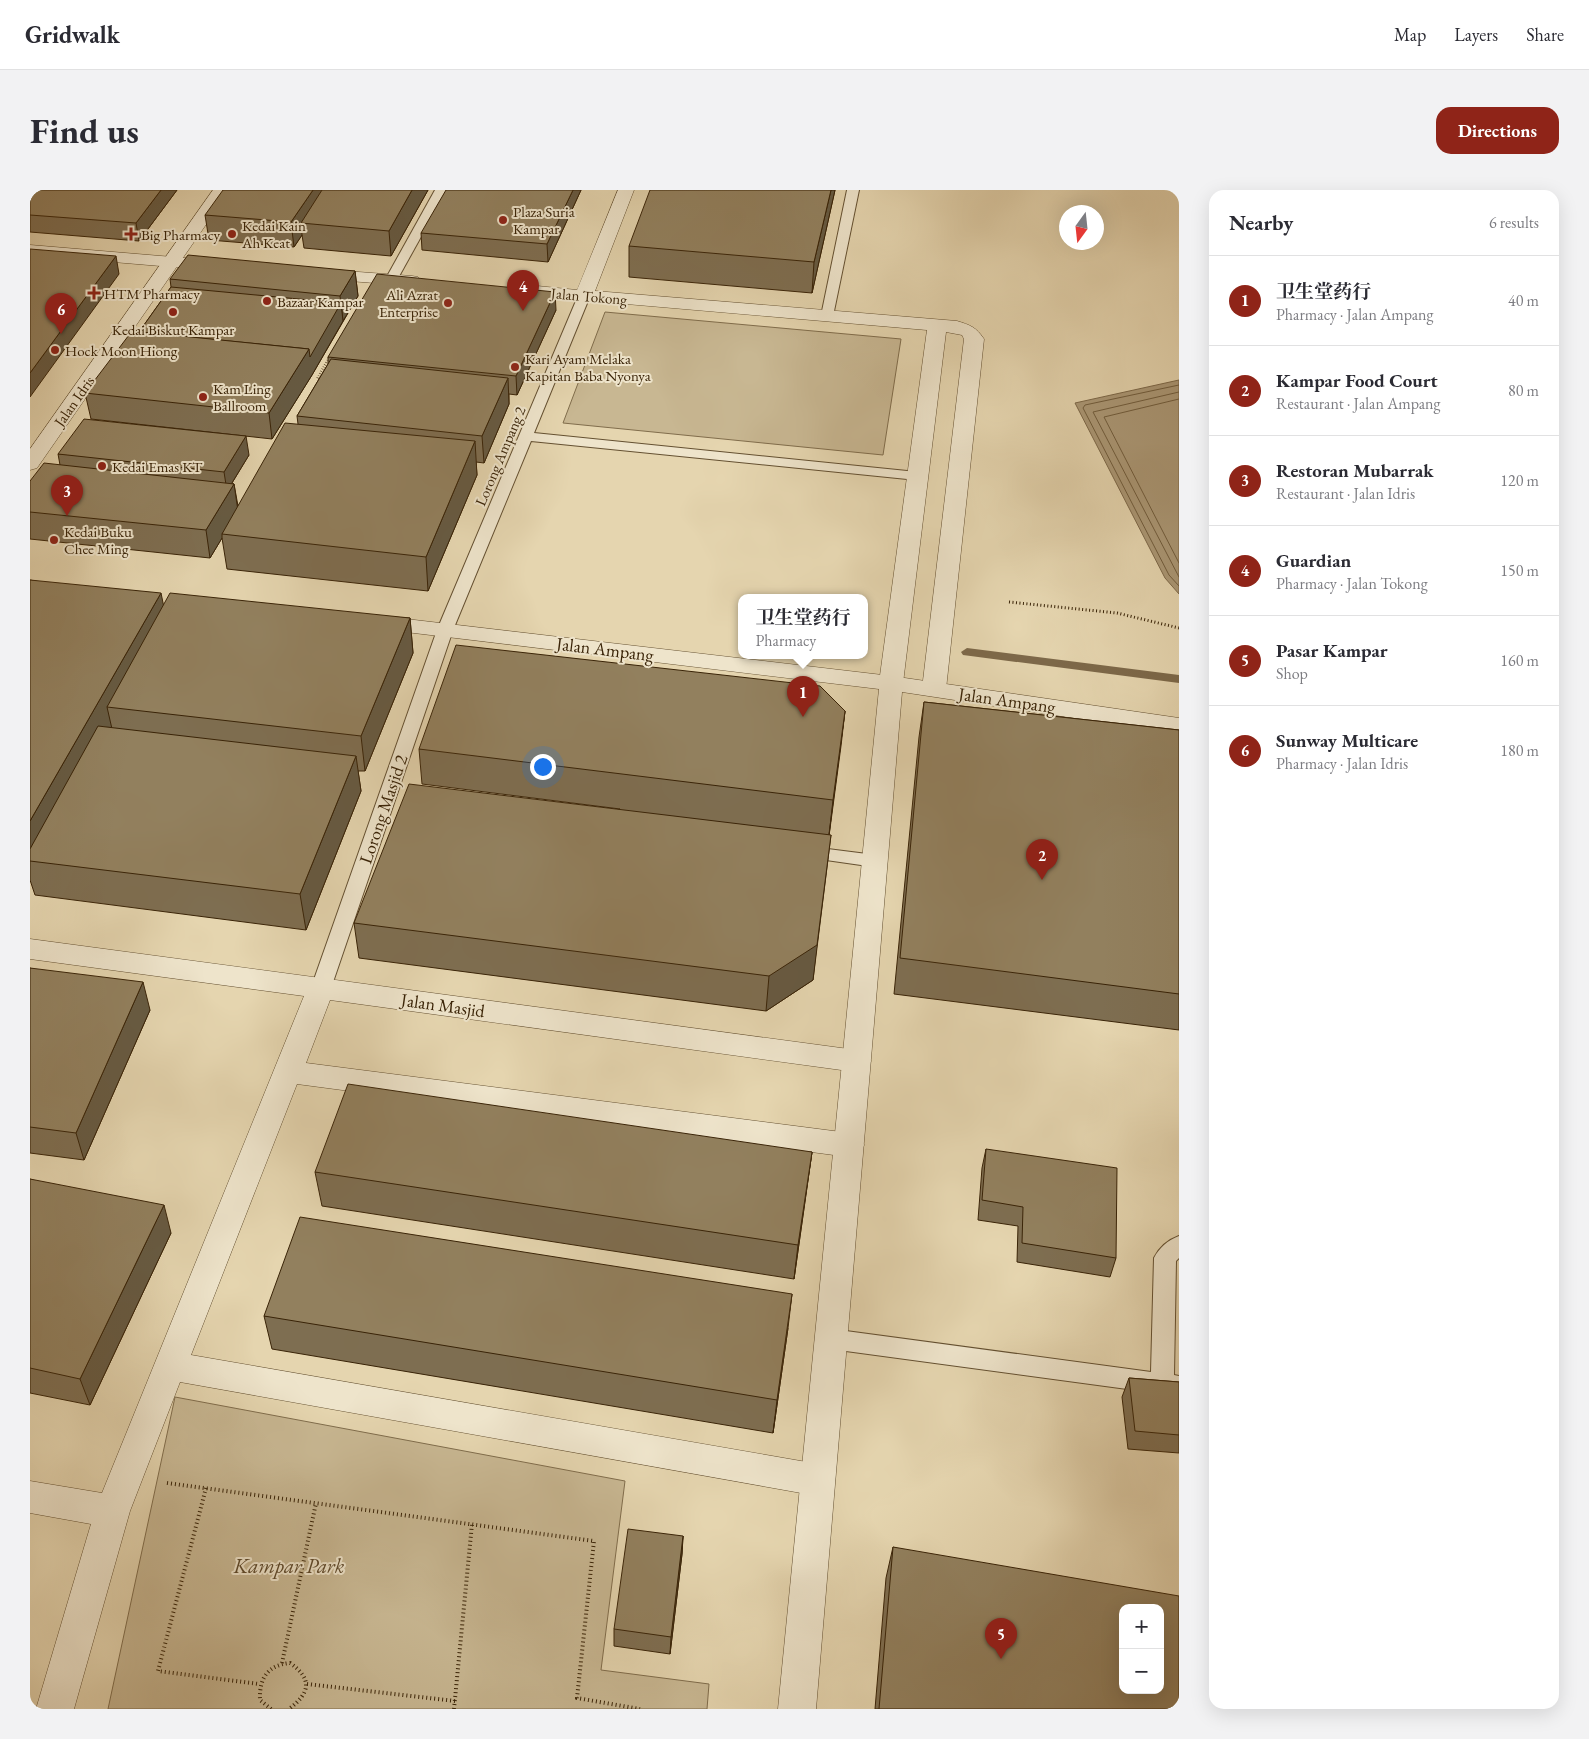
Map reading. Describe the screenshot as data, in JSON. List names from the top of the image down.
{
  "streets": {
    "street": [
      "Jalan Tokong",
      "Jalan Idris",
      "Jalan Ampang",
      "Jalan Masjid"
    ],
    "lane": ["Lorong Ampang 2", "Lorong Masjid 2"]
  },
  "crossings": [
    ["Jalan Tokong", "Lorong Ampang 2"],
    ["Jalan Tokong", "Jalan Ampang"],
    ["Lorong Ampang 2", "Jalan Ampang"],
    ["Lorong Ampang 2", "Lorong Masjid 2"],
    ["Jalan Ampang", "Lorong Masjid 2"],
    ["Lorong Masjid 2", "Jalan Masjid"]
  ],
  "parks": ["Kampar Park"],
  "places": {
    "other": [
      "Plaza Suria Kampar",
      "Kedai Kain Ah Keat",
      "Bazaar Kampar",
      "Ali Azrat Enterprise",
      "Kedai Biskut Kampar",
      "Hock Moon Hiong",
      "Kari Ayam Melaka Kapitan Baba Nyonya",
      "Kam Ling Ballroom",
      "Kedai Emas KT",
      "Kedai Buku Chee Ming"
    ],
    "health": ["Big Pharmacy", "HTM Pharmacy"]
  },
  "north": "bottom",
  "page": {
    "header": "Gridwalk",
    "nav": ["Map", "Layers", "Share"],
    "buttons": "Directions",
    "title": "Find us",
    "heading": ["Nearby", "6 results"],
    "list": [
      {
        "mark": "1",
        "name": "卫生堂药行",
        "note": "Pharmacy · Jalan Ampang",
        "value": "40 m"
      },
      {
        "mark": "2",
        "name": "Kampar Food Court",
        "note": "Restaurant · Jalan Ampang",
        "value": "80 m"
      },
      {
        "mark": "3",
        "name": "Restoran Mubarrak",
        "note": "Restaurant · Jalan Idris",
        "value": "120 m"
      },
      {
        "mark": "4",
        "name": "Guardian",
        "note": "Pharmacy · Jalan Tokong",
        "value": "150 m"
      },
      {
        "mark": "5",
        "name": "Pasar Kampar",
        "note": "Shop",
        "value": "160 m"
      },
      {
        "mark": "6",
        "name": "Sunway Multicare",
        "note": "Pharmacy · Jalan Idris",
        "value": "180 m"
      }
    ],
    "pins": [
      "4",
      "6",
      "3",
      "1",
      "2",
      "5"
    ],
    "popup": ["卫生堂药行", "Pharmacy"],
    "map_buttons": ["+", "−"]
  }
}
